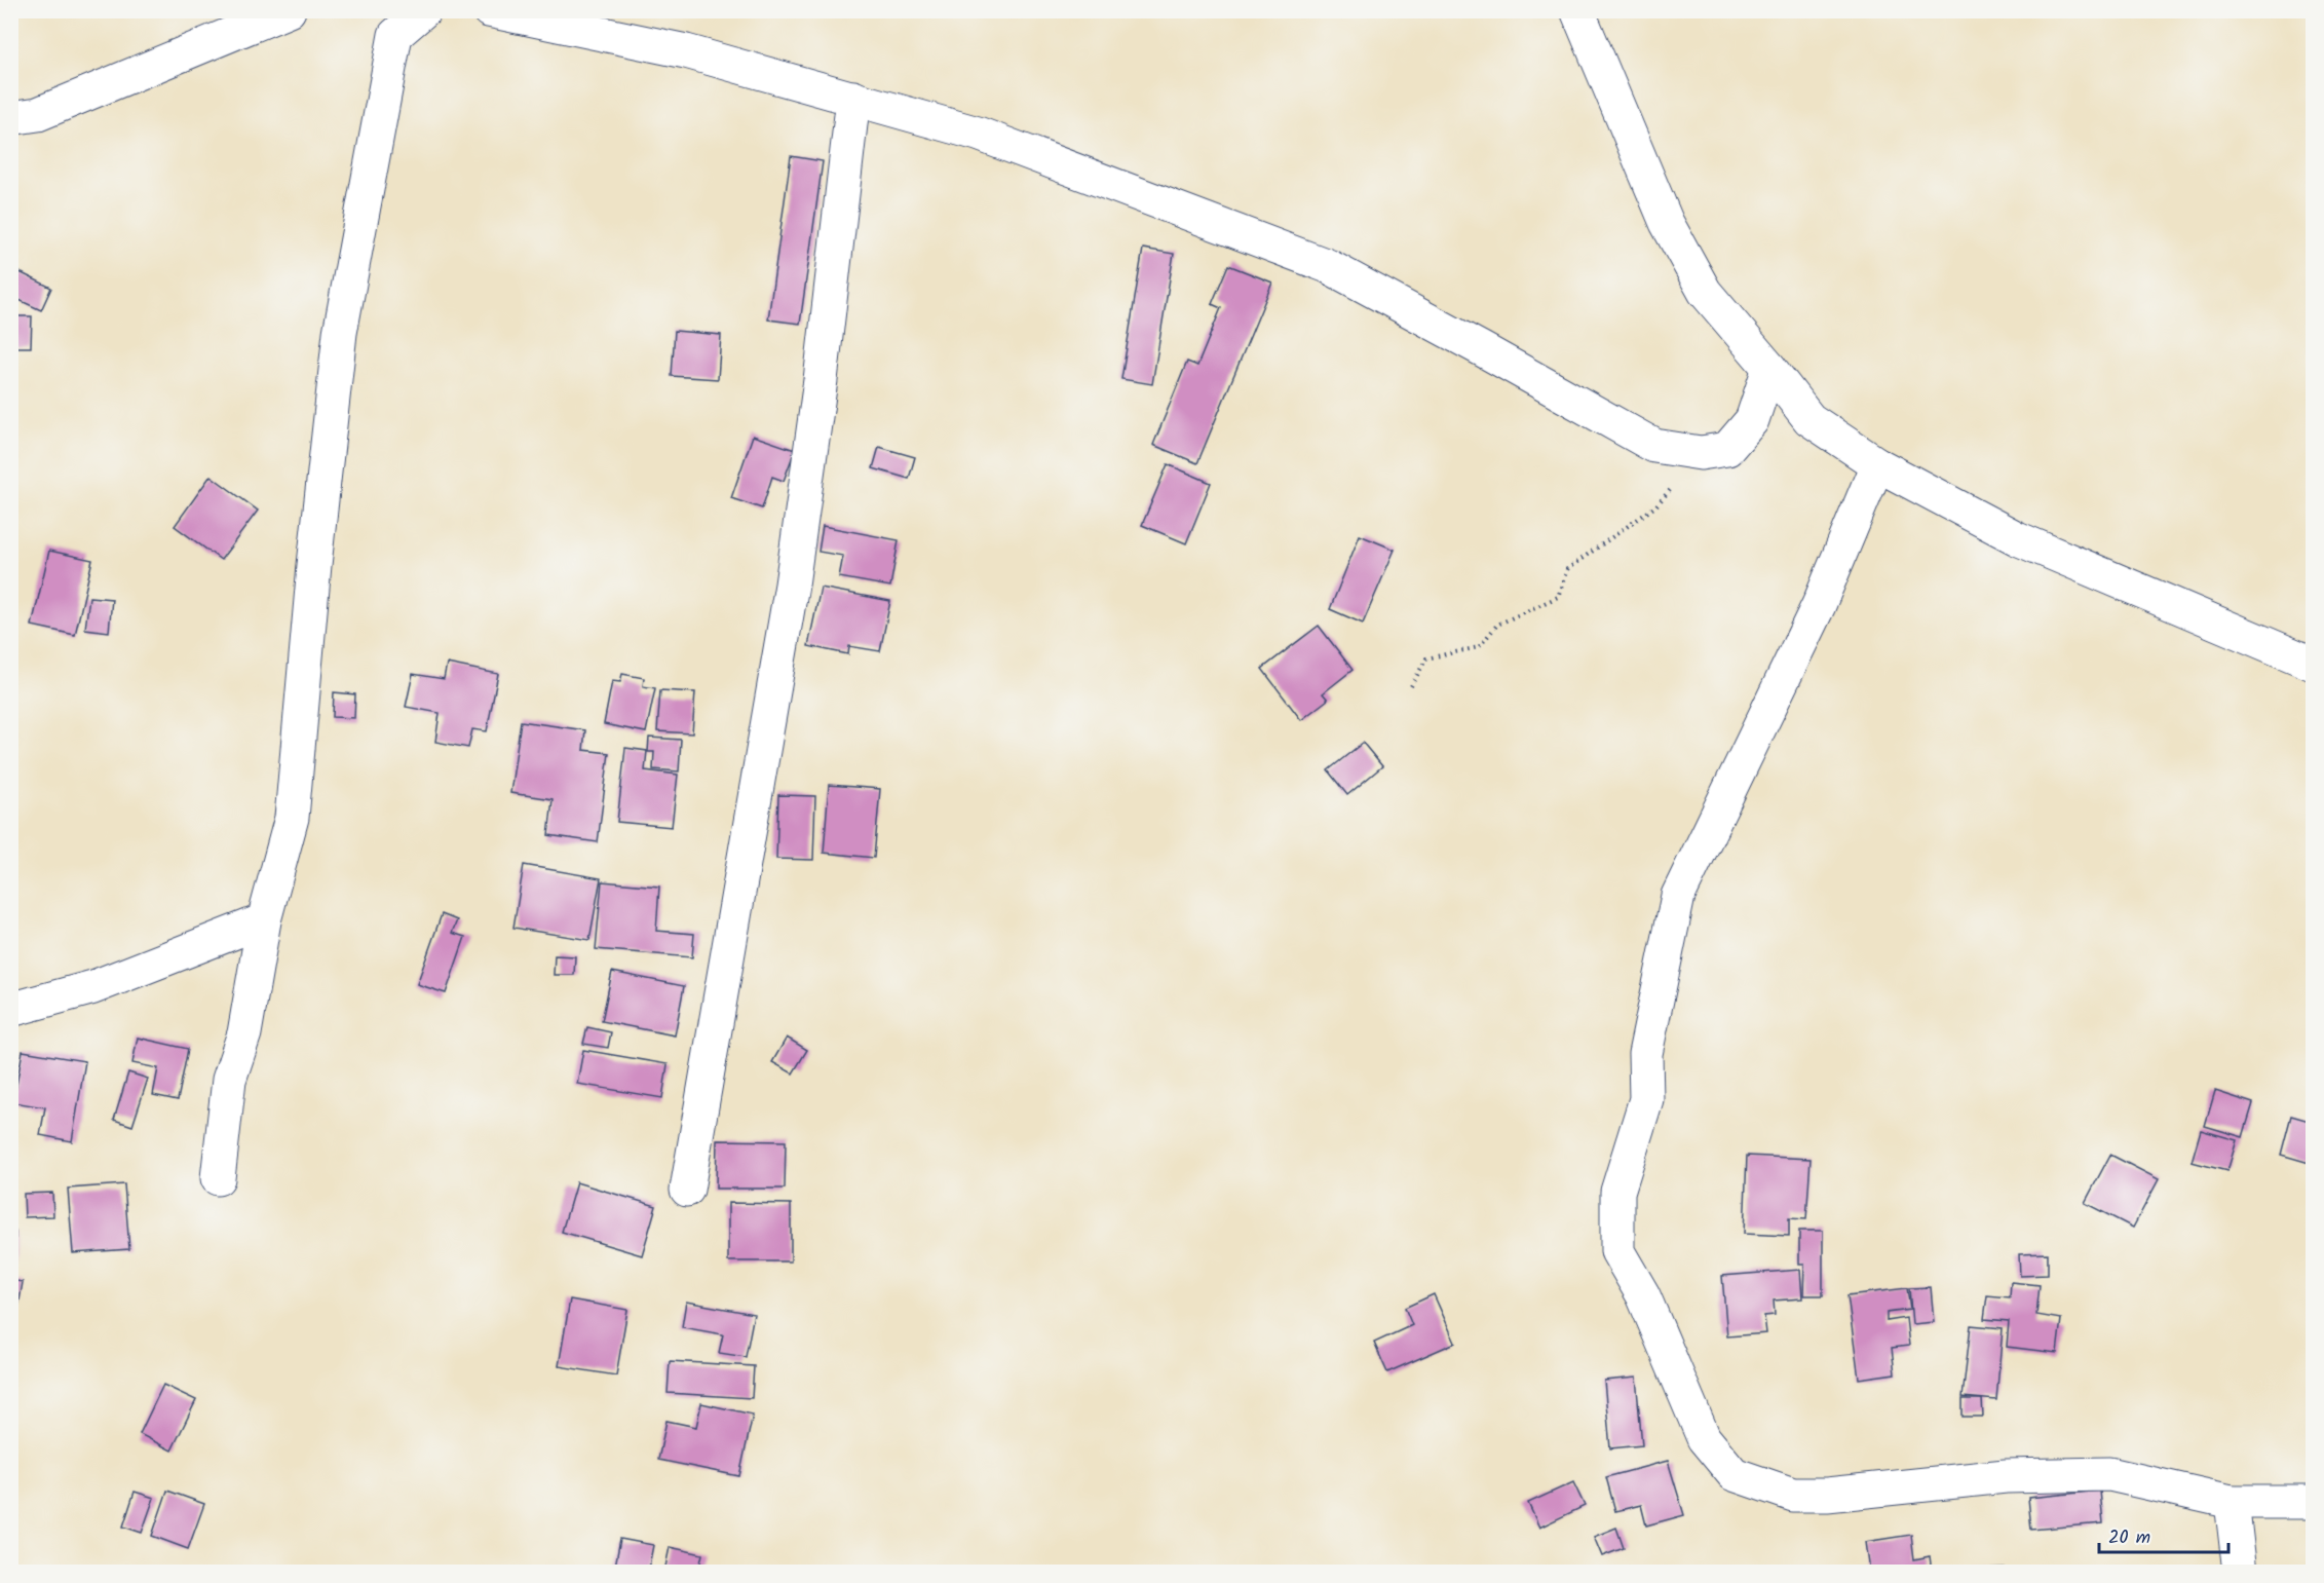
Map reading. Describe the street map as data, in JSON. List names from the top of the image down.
{
  "scale_bar": "20 m"
}
